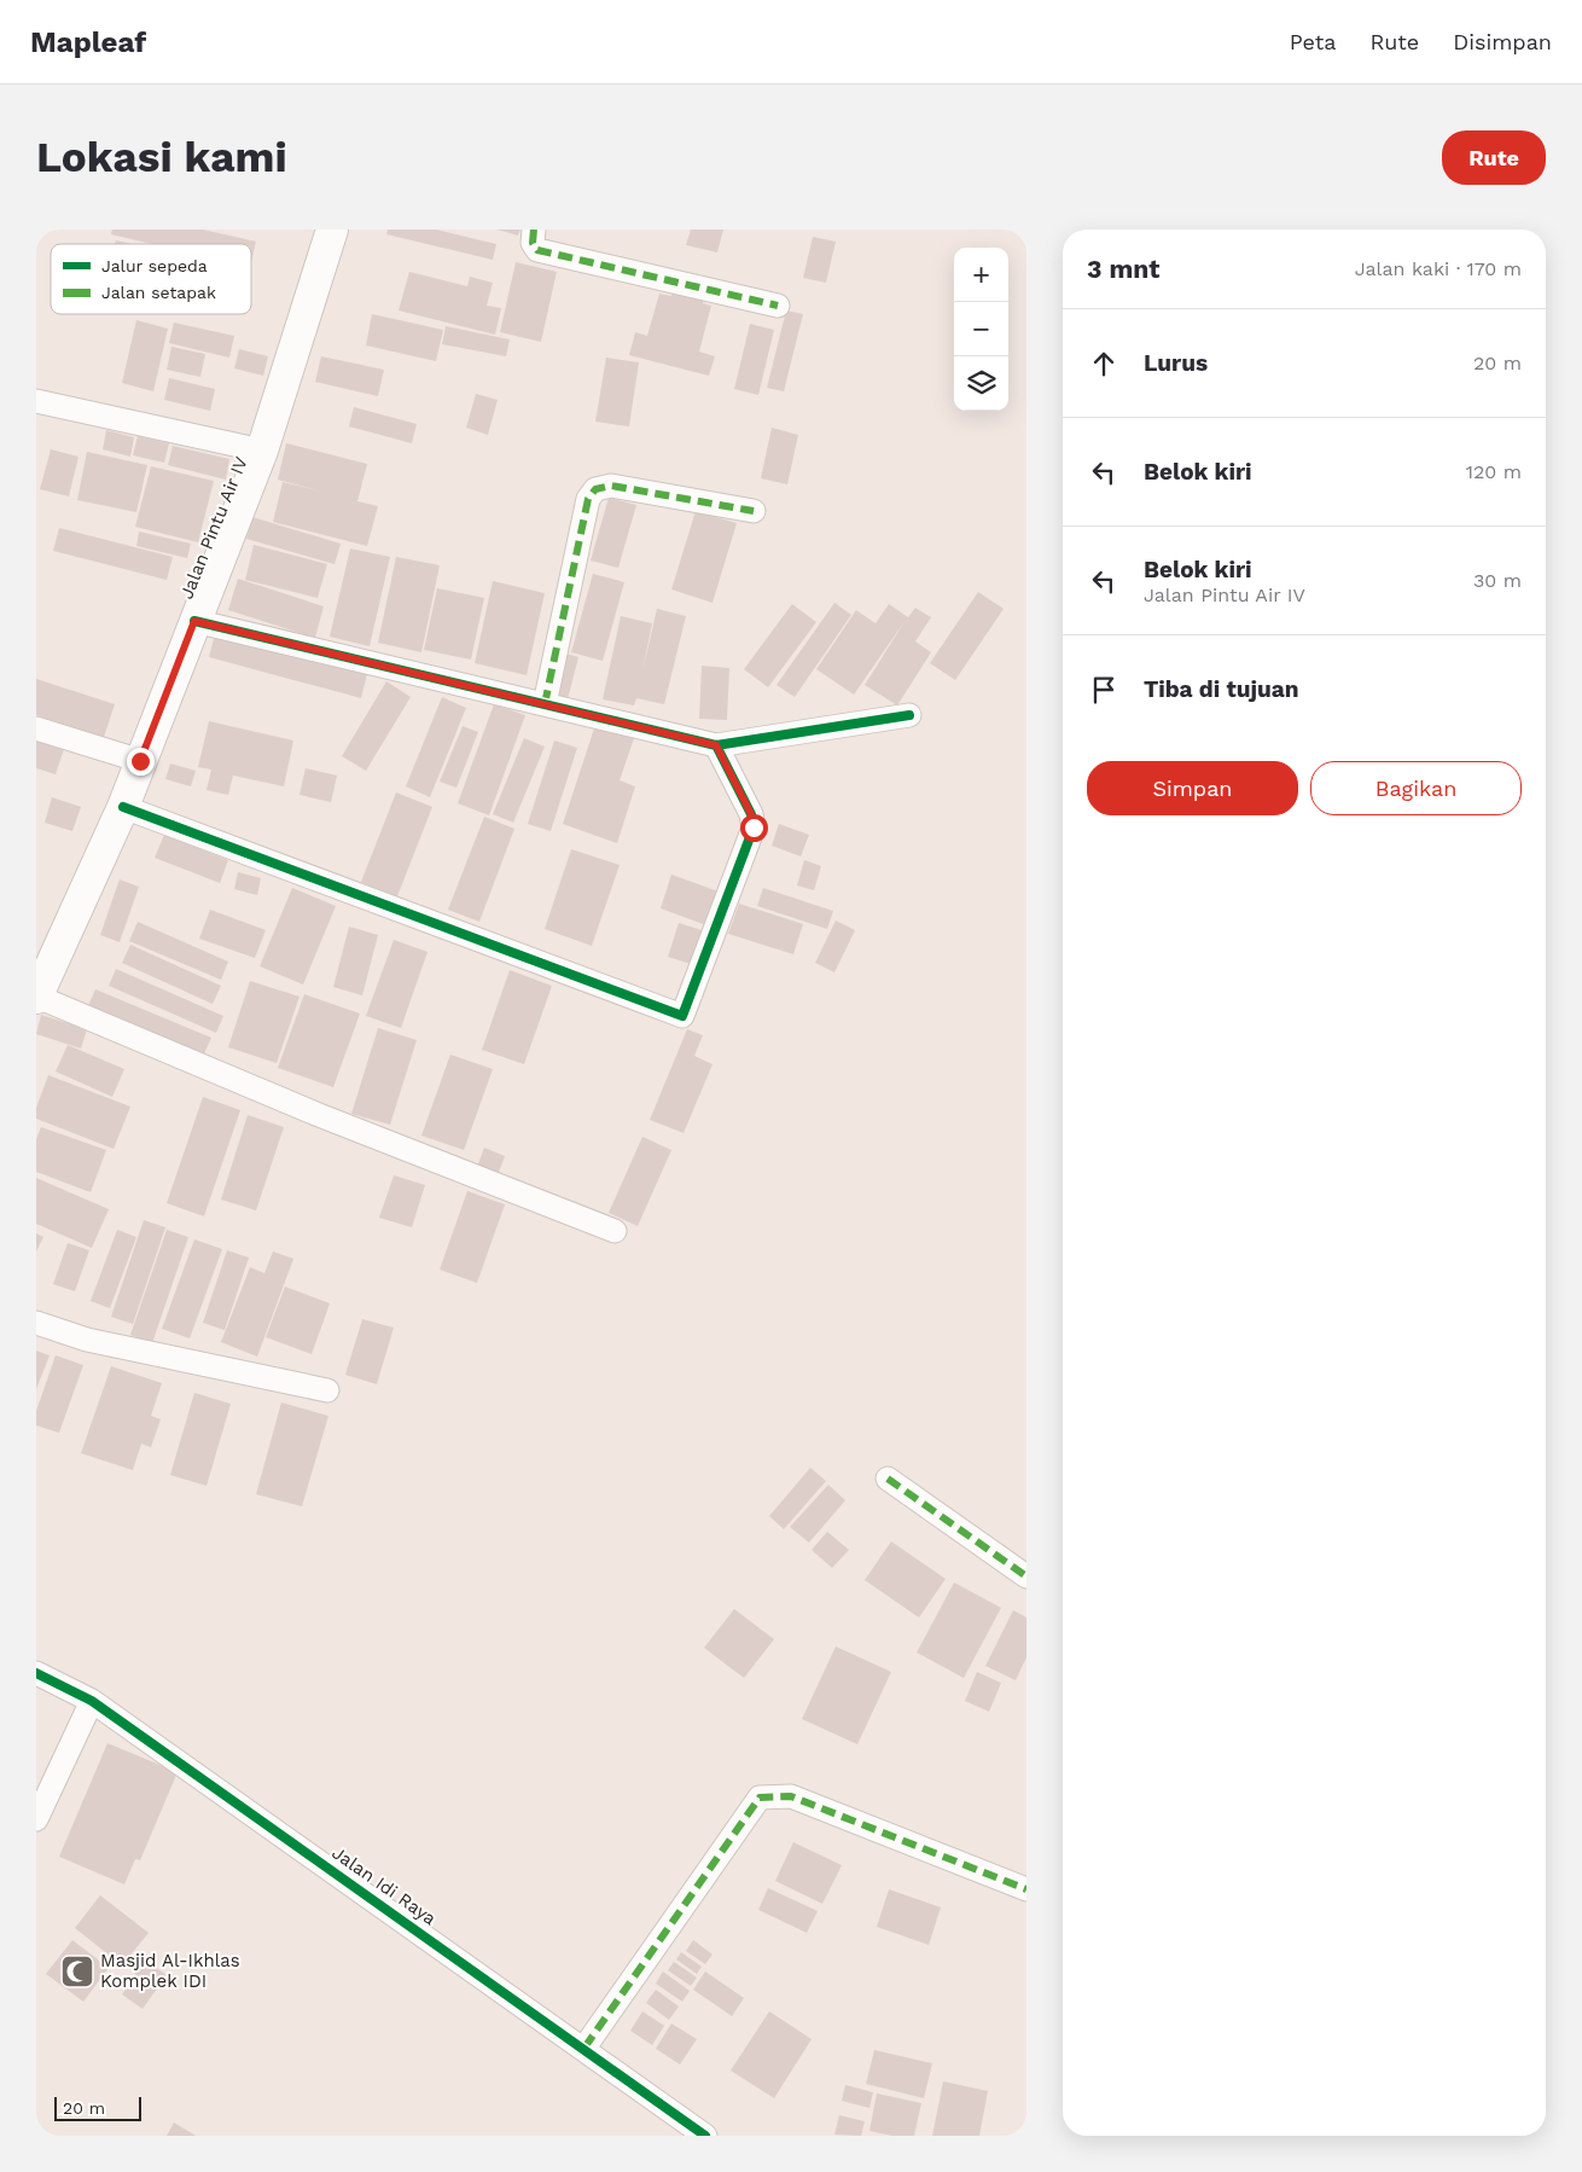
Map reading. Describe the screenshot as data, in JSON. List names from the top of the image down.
{
  "streets": {
    "main road": ["Jalan Pintu Air IV"],
    "street": ["Jalan Idi Raya"]
  },
  "places": {
    "mosque": ["Masjid Al-Ikhlas Komplek IDI"]
  },
  "legend": ["Jalur sepeda", "Jalan setapak"],
  "scale_bar": "20 m",
  "page": {
    "header": "Mapleaf",
    "nav": ["Peta", "Rute", "Disimpan"],
    "buttons": [
      "Rute",
      ["Simpan", "Bagikan"]
    ],
    "title": "Lokasi kami",
    "heading": ["3 mnt", "Jalan kaki · 170 m"],
    "map_buttons": ["+", "−"],
    "list": [
      ["Lurus", "20 m"],
      ["Belok kiri", "120 m"],
      ["Belok kiri", "Jalan Pintu Air IV", "30 m"],
      "Tiba di tujuan"
    ],
    "scale": "20 m"
  }
}
